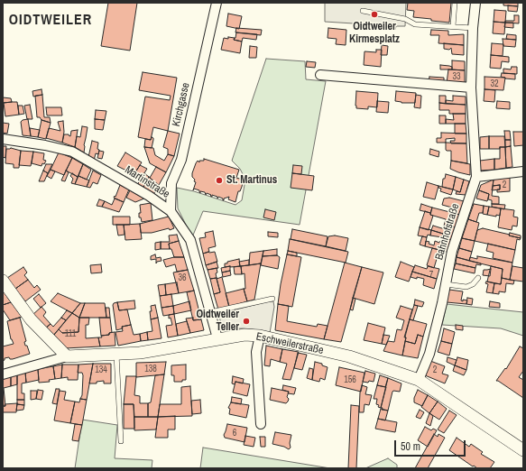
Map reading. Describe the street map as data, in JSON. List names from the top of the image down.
{
  "streets": {
    "street": [
      "Kirchgasse",
      "Martinstraße",
      "Bahnhofstraße",
      "Eschweilerstraße"
    ]
  },
  "crossings": [
    ["Kirchgasse", "Martinstraße"],
    ["Martinstraße", "Eschweilerstraße"],
    ["Bahnhofstraße", "Eschweilerstraße"]
  ],
  "districts": ["OIDTWEILER"],
  "places": ["Oidtweiler Kirmesplatz", "St. Martinus", "Oidtweiler Teller"],
  "house_numbers": [
    "33",
    "32",
    "2",
    "7",
    "36",
    "111",
    "138",
    "134",
    "2",
    "156",
    "6"
  ],
  "scale_bar": "50 m"
}
